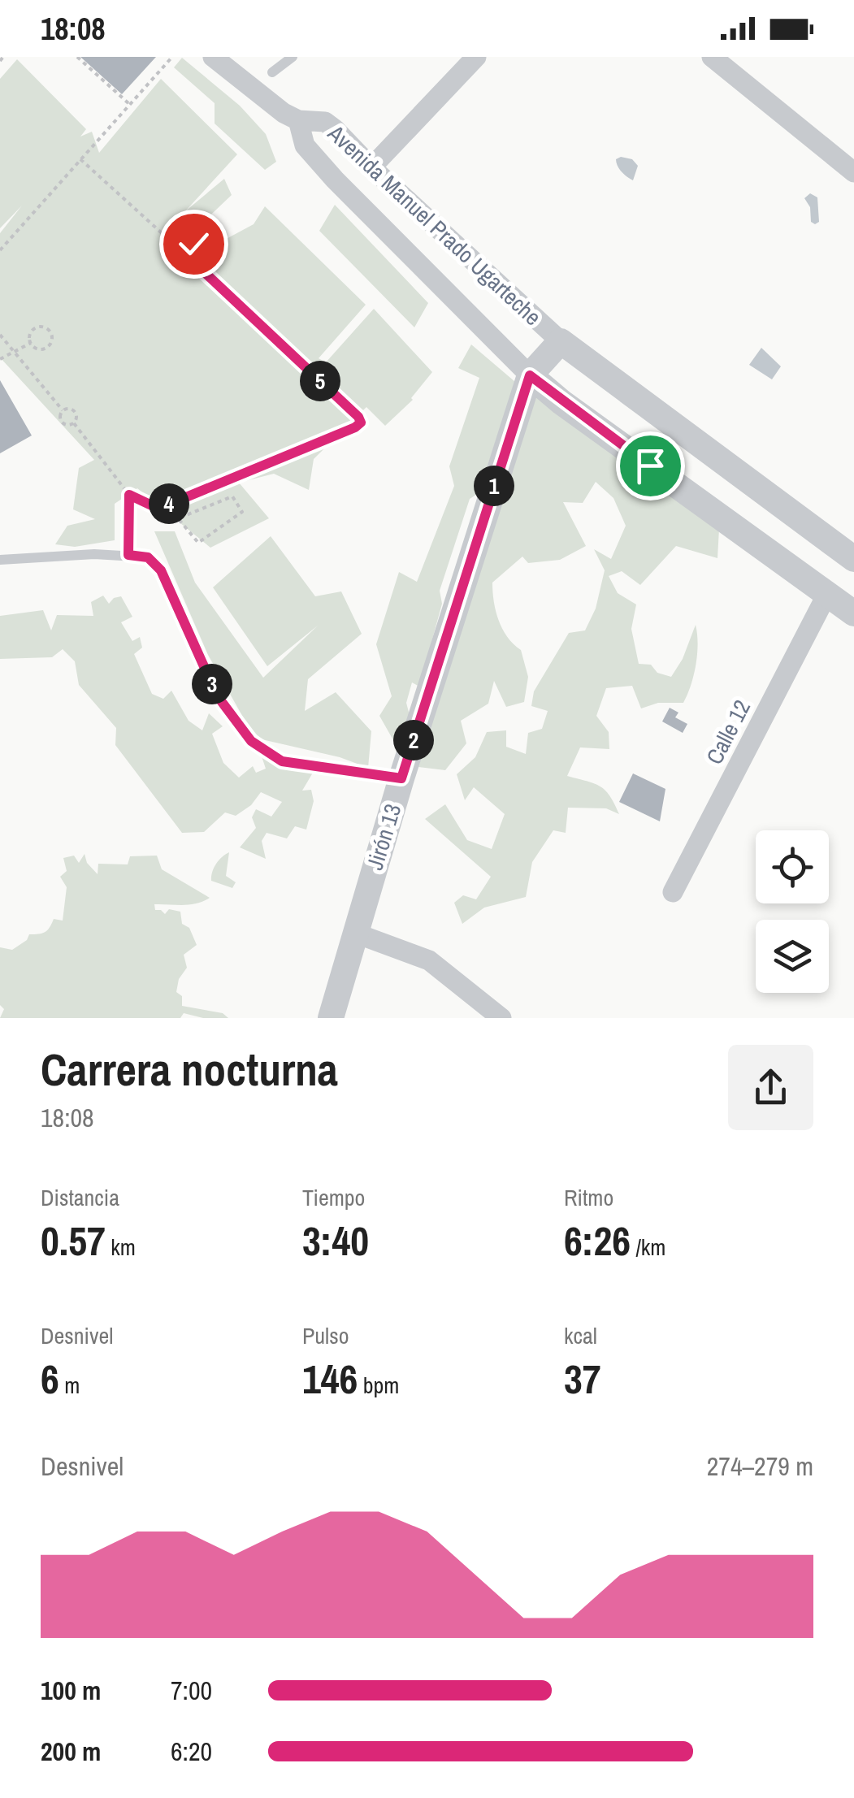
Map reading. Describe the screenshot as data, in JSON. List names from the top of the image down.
{
  "streets": {
    "street": ["Avenida Manuel Prado Ugarteche", "Calle 12", "Jirón 13"]
  },
  "crossings": [
    ["Avenida Manuel Prado Ugarteche", "Calle 12"],
    ["Avenida Manuel Prado Ugarteche", "Jirón 13"]
  ],
  "page": {
    "status": "18:08",
    "pins": [
      "5",
      "1",
      "4",
      "3",
      "2"
    ],
    "heading": ["Carrera nocturna", "18:08"],
    "stats": [
      ["Distancia", "0.57 km"],
      ["Tiempo", "3:40"],
      ["Ritmo", "6:26 /km"],
      ["Desnivel", "6 m"],
      ["Pulso", "146 bpm"],
      ["kcal", "37"]
    ],
    "chart": ["Desnivel", "274–279 m"],
    "list": [
      {
        "name": "100 m",
        "note": "7:00"
      },
      {
        "name": "200 m",
        "note": "6:20"
      }
    ]
  }
}
